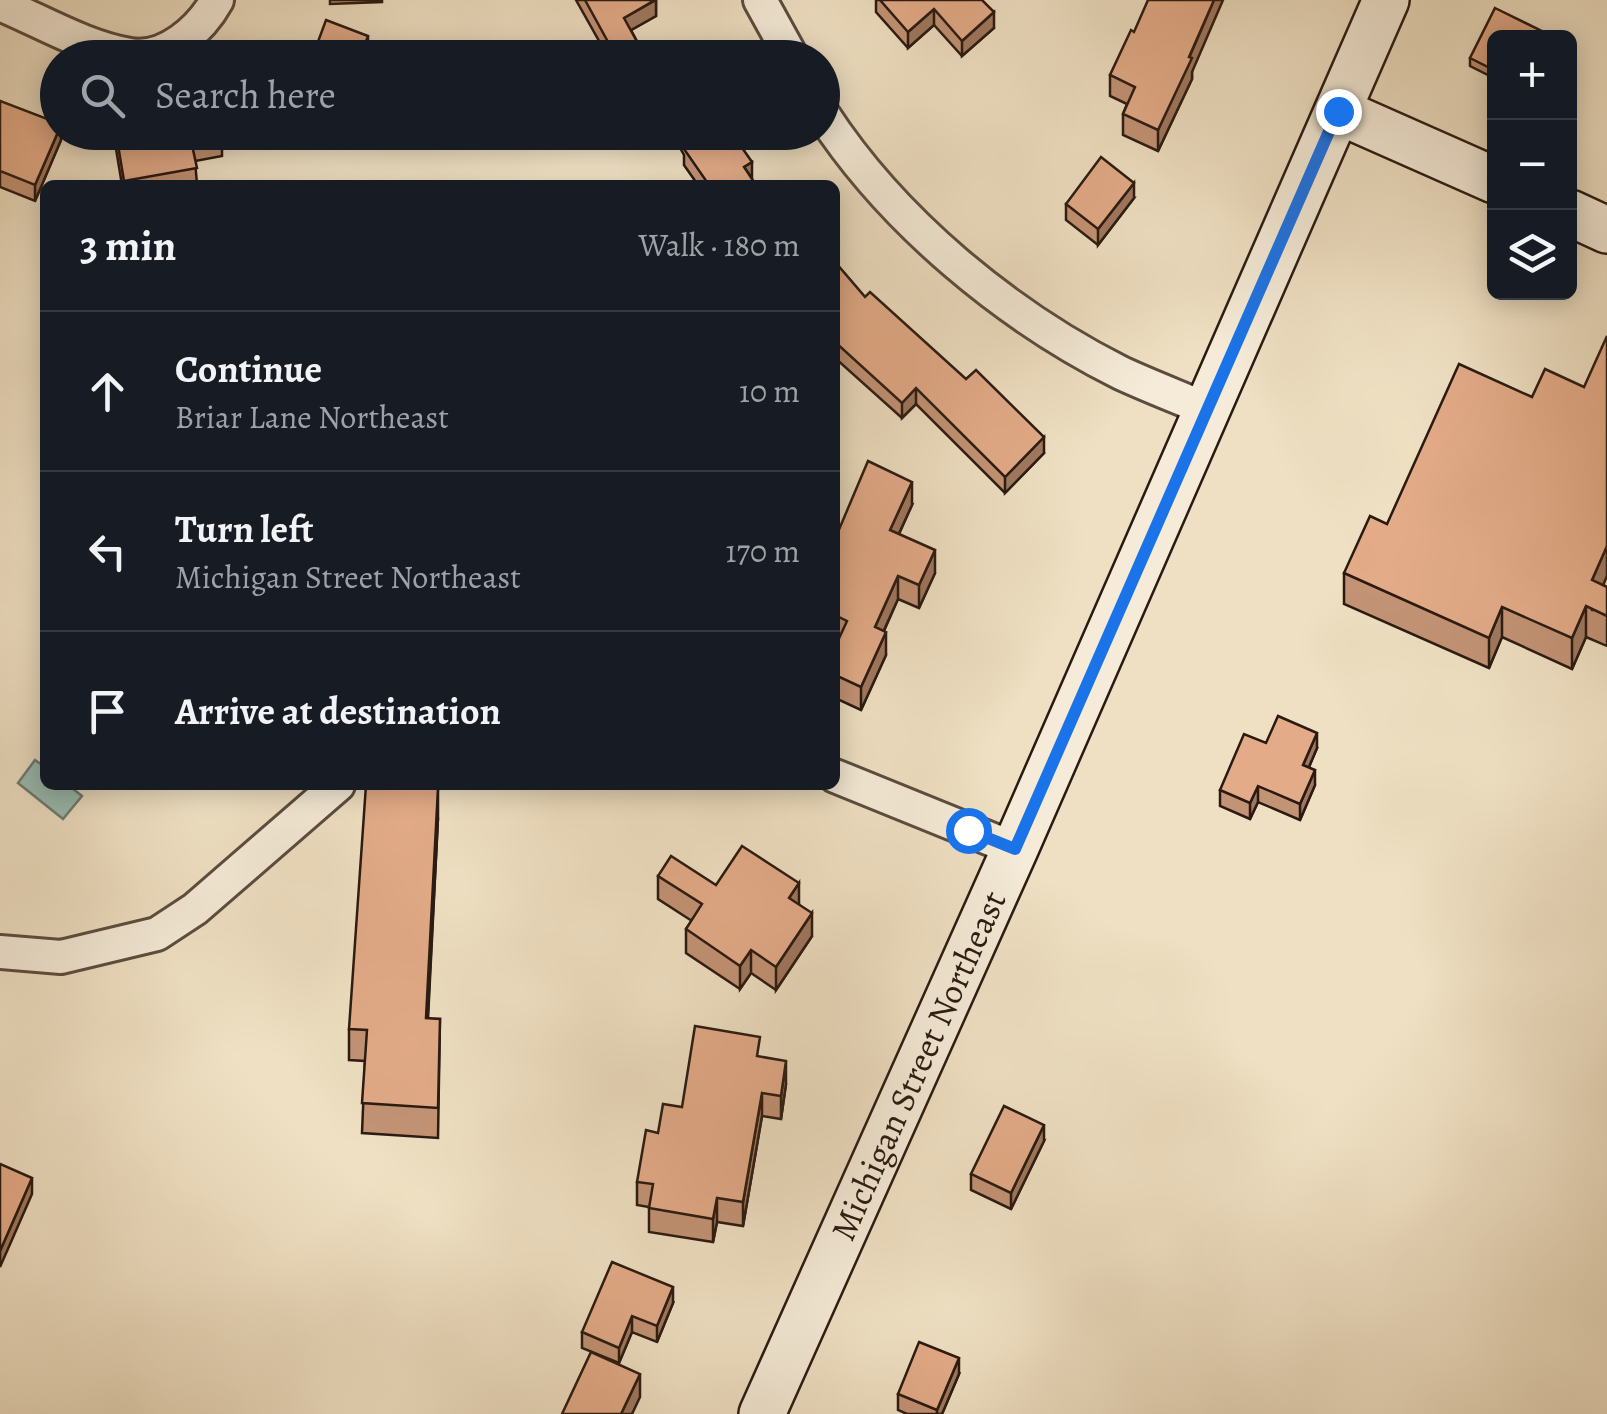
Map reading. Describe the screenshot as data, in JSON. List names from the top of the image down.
{
  "streets": {
    "main road": ["Michigan Street Northeast"]
  },
  "page": {
    "map_buttons": ["+", "−"],
    "search": "Search here",
    "heading": ["3 min", "Walk · 180 m"],
    "list": [
      ["Continue", "Briar Lane Northeast", "10 m"],
      ["Turn left", "Michigan Street Northeast", "170 m"],
      "Arrive at destination"
    ]
  }
}
